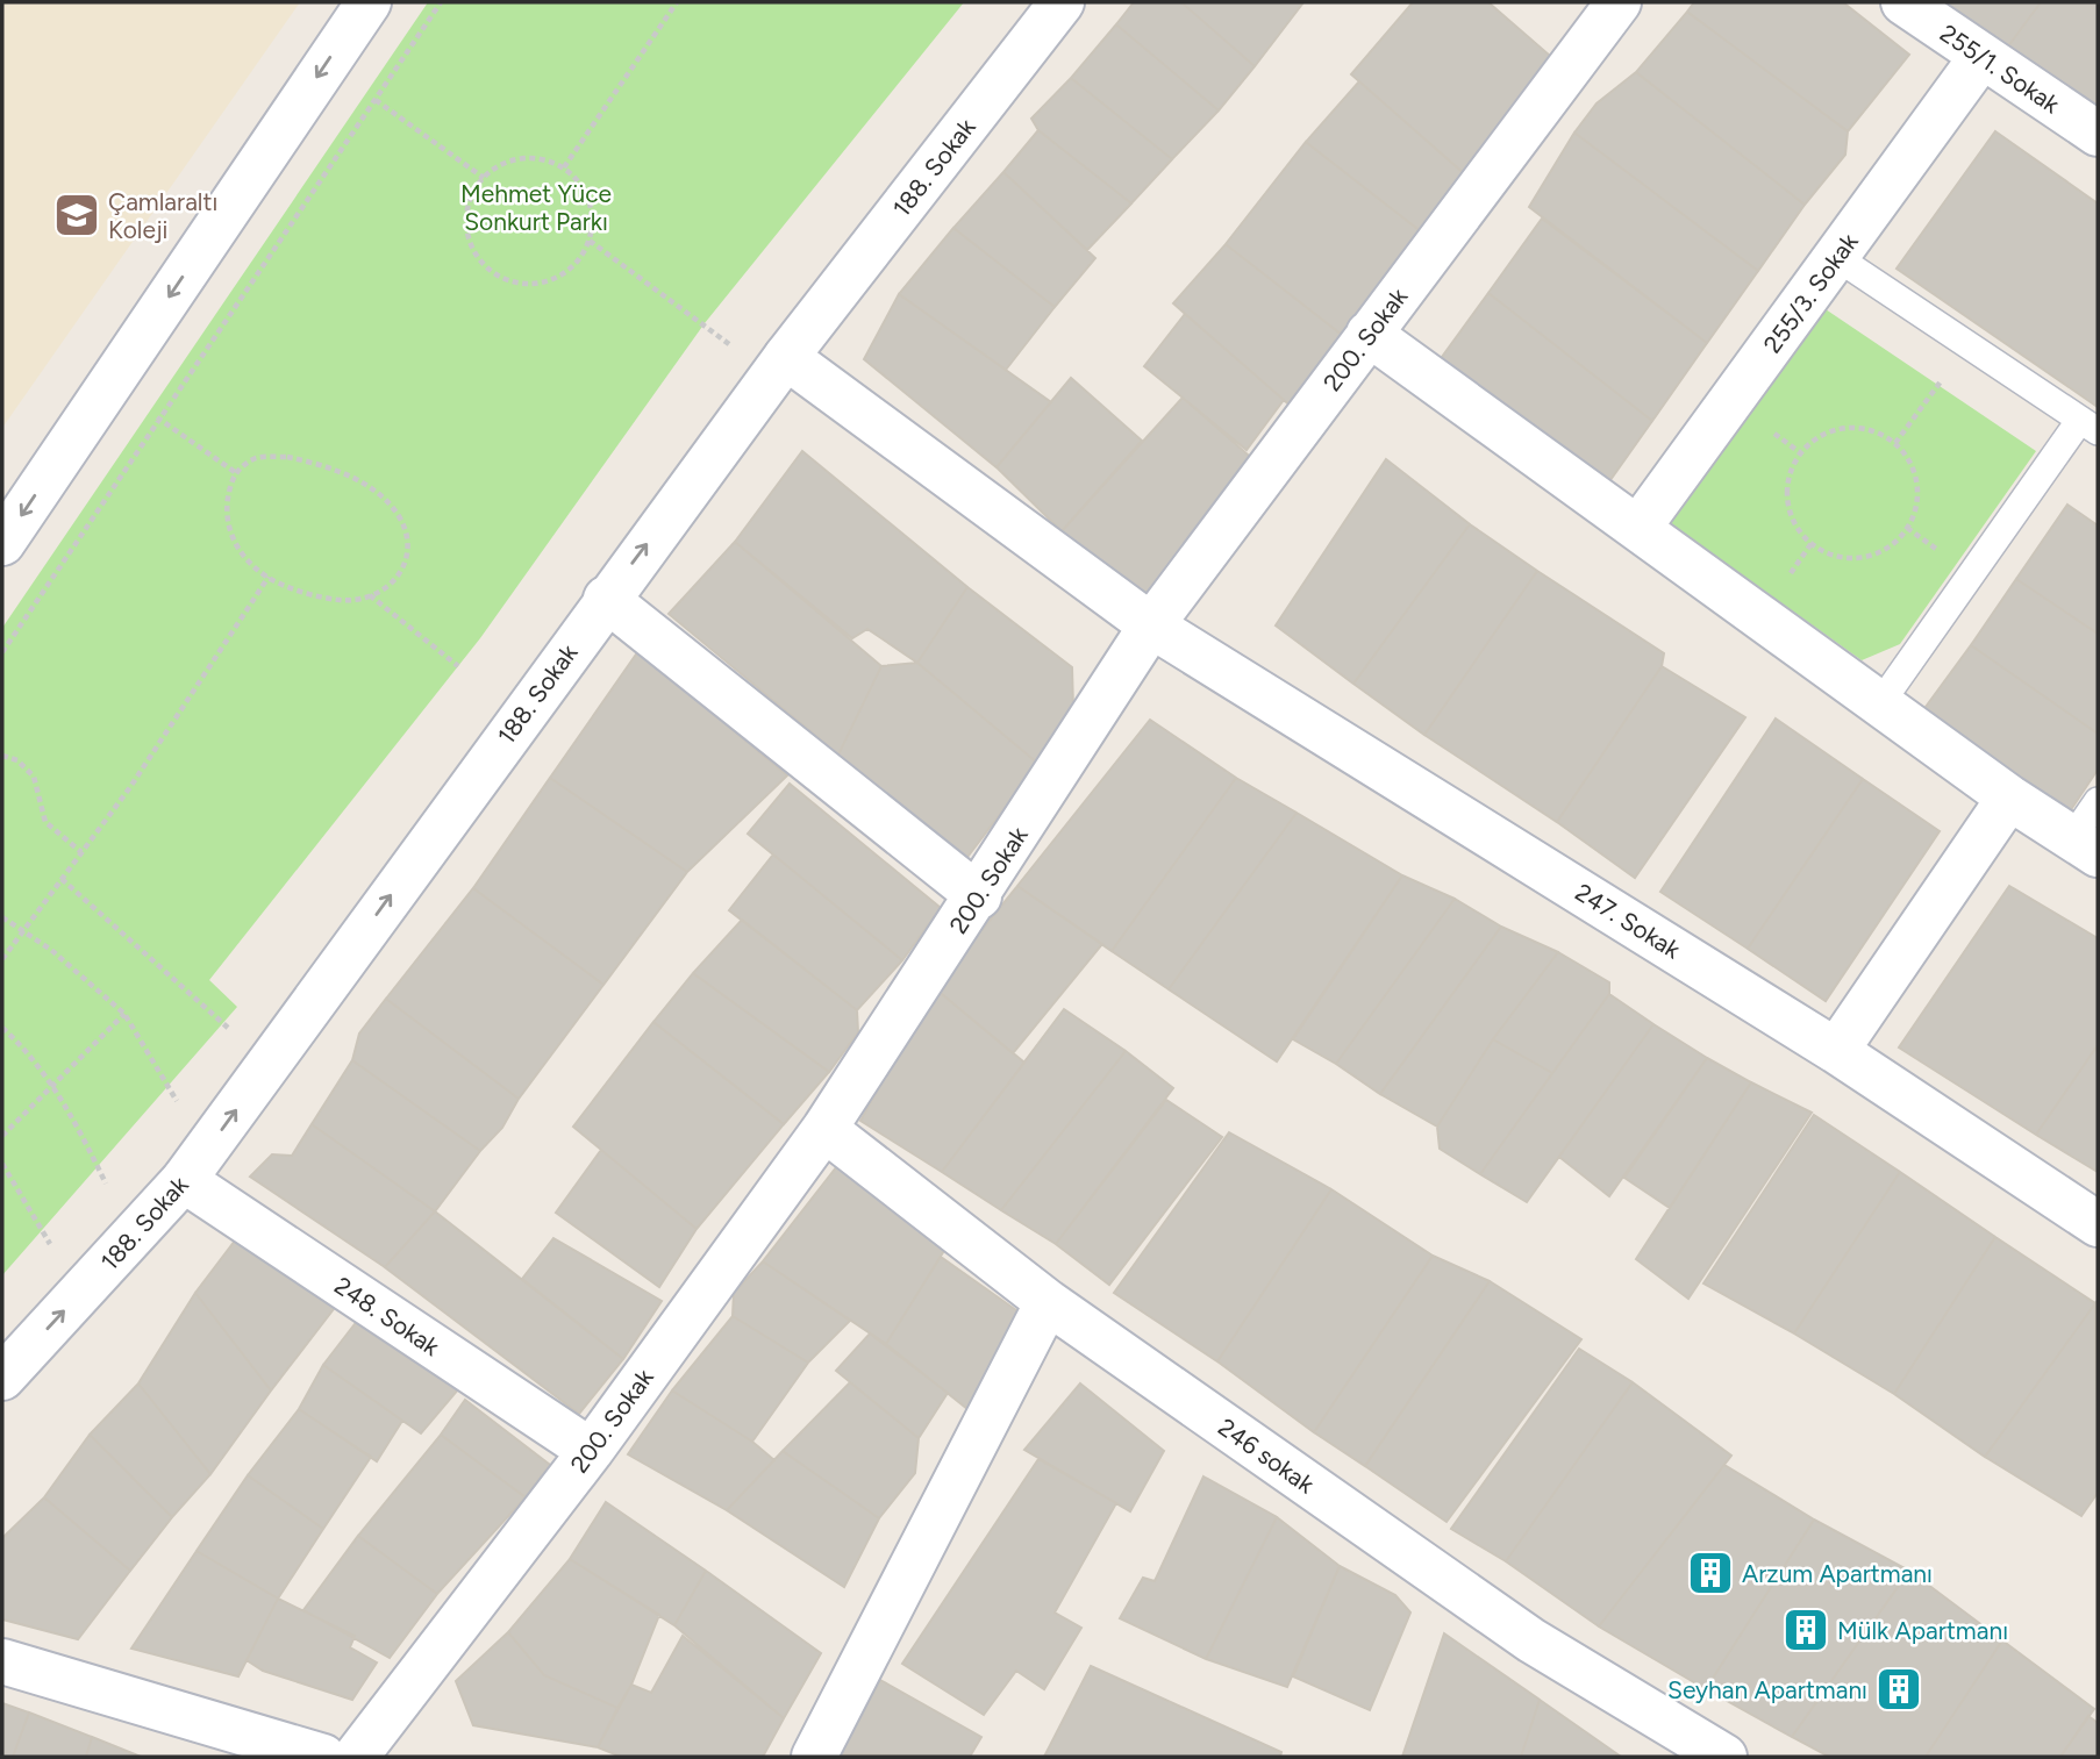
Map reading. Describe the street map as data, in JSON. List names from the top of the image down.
{
  "streets": {
    "street": [
      "255/1. Sokak",
      "188. Sokak",
      "255/3. Sokak",
      "200. Sokak",
      "247. Sokak",
      "248. Sokak",
      "246 sokak"
    ]
  },
  "crossings": [
    ["255/1. Sokak", "255/3. Sokak"],
    ["188. Sokak", "247. Sokak"],
    ["188. Sokak", "248. Sokak"],
    ["200. Sokak", "247. Sokak"],
    ["200. Sokak", "248. Sokak"],
    ["200. Sokak", "246 sokak"]
  ],
  "one_way": ["188. Sokak"],
  "parks": ["Mehmet Yüce Sonkurt Parkı"],
  "places": {
    "school or university": ["Çamlaraltı Koleji"],
    "building": ["Arzum Apartmanı", "Mülk Apartmanı", "Seyhan Apartmanı"]
  }
}
